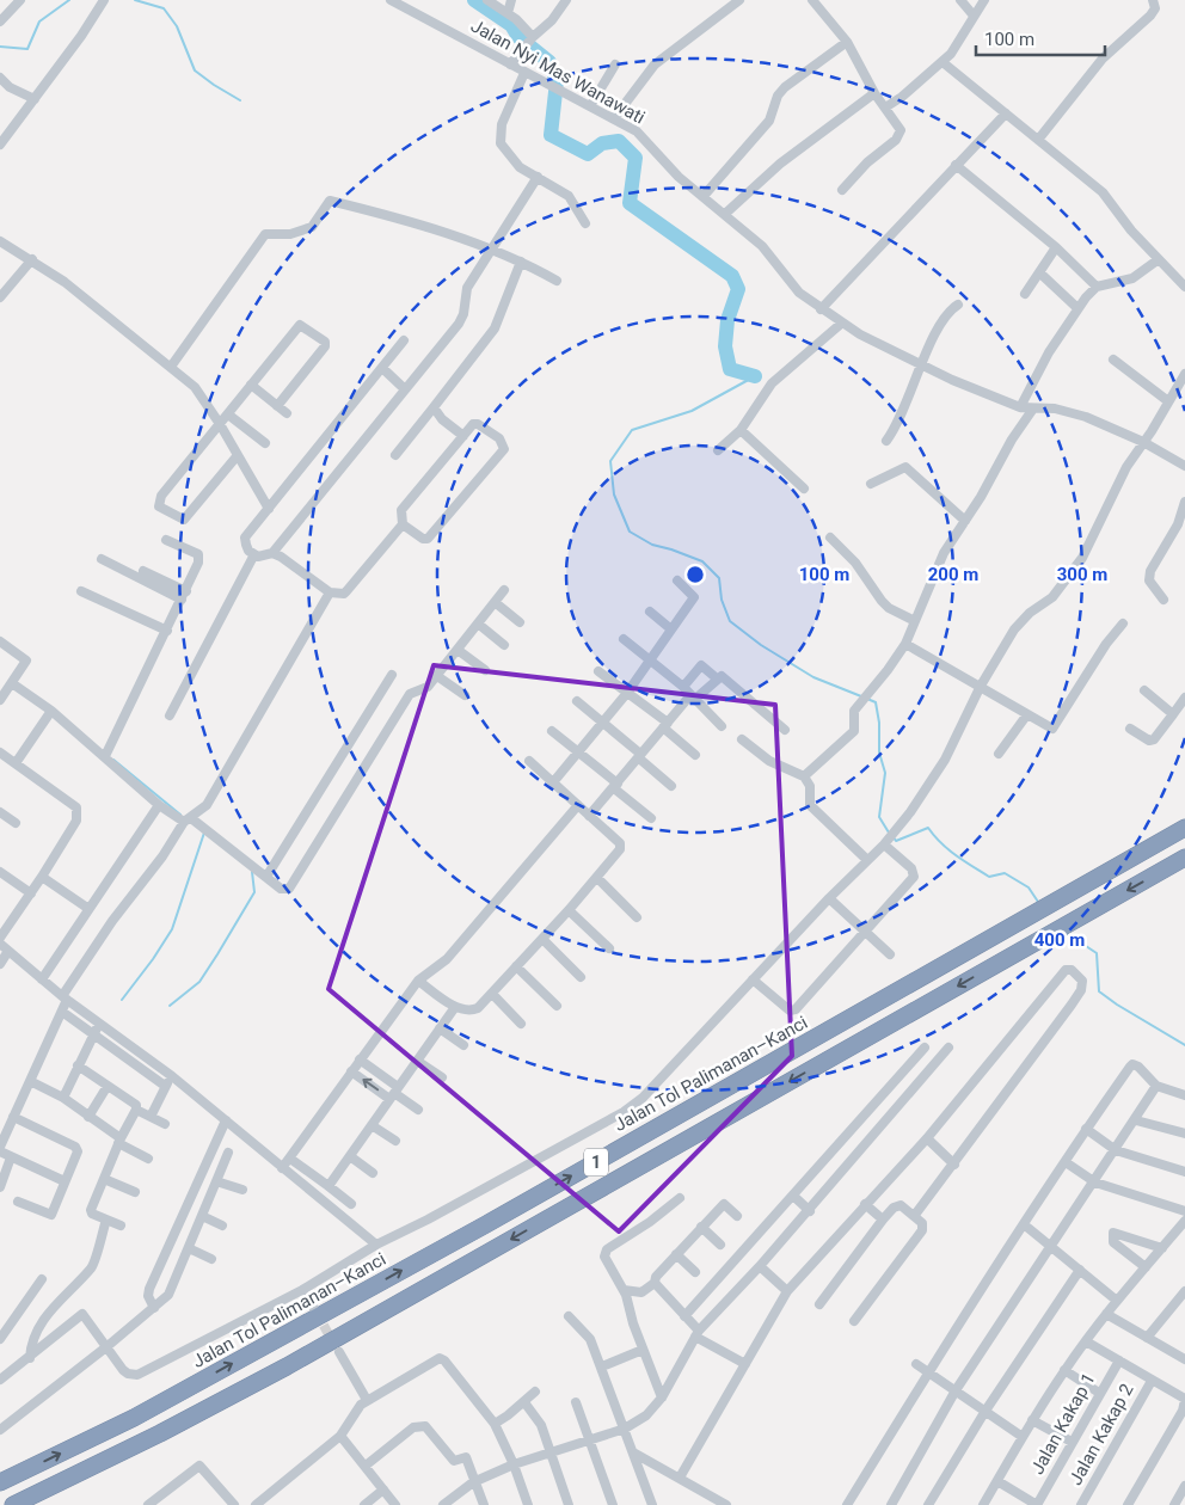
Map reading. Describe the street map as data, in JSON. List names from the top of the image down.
{
  "streets": {
    "highway": ["Jalan Tol Palimanan–Kanci", "1"],
    "street": ["Jalan Nyi Mas Wanawati", "Jalan Kakap 1", "Jalan Kakap 2"]
  },
  "scale_bar": "100 m",
  "rings": [
    "100 m",
    "200 m",
    "300 m",
    "400 m"
  ]
}
